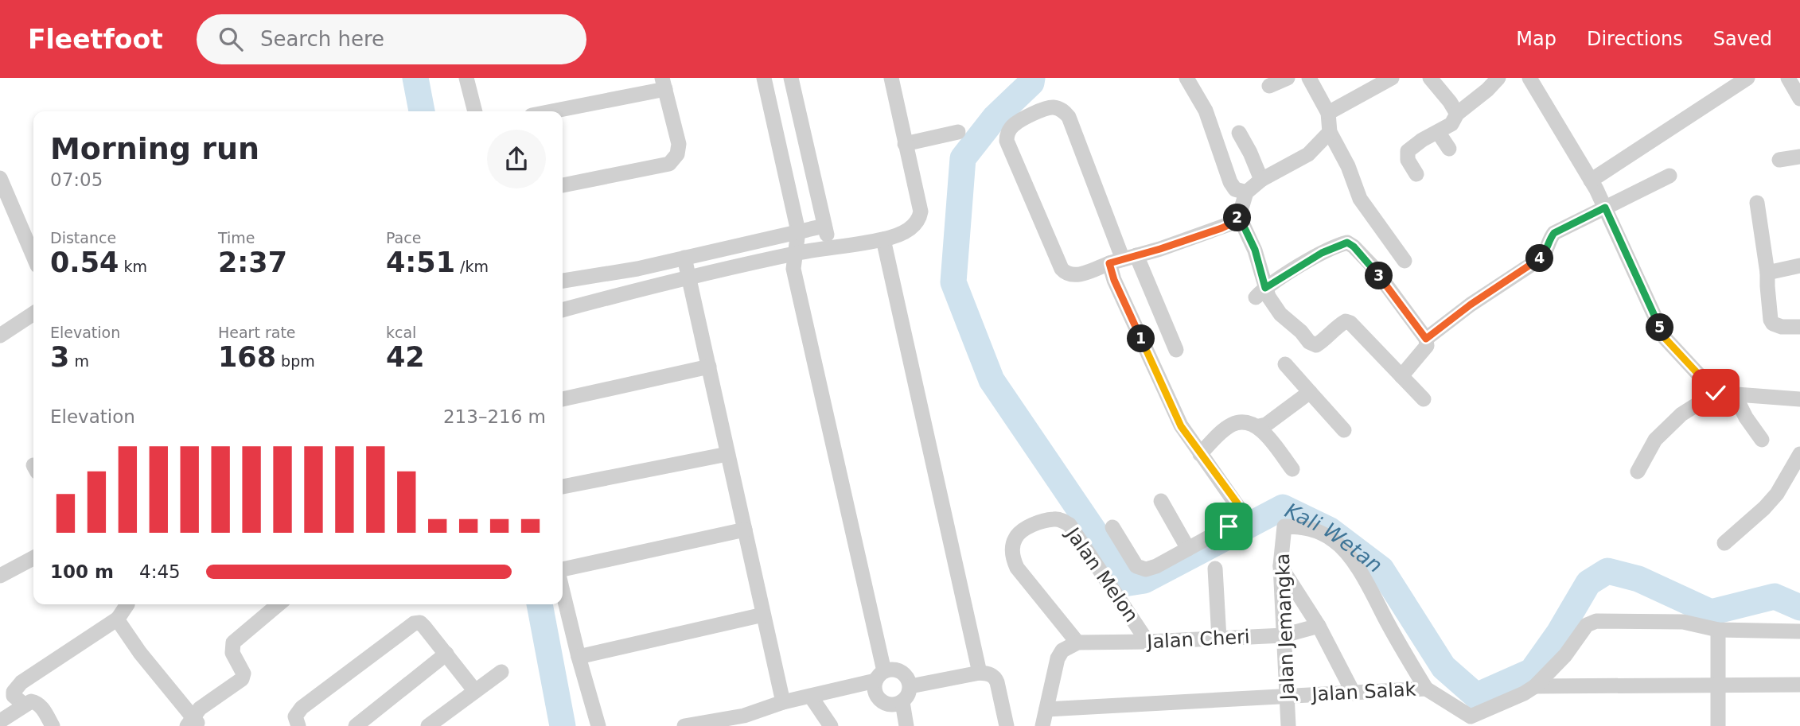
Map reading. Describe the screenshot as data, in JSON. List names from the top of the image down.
{
  "streets": {
    "street": [
      "Jalan Melon",
      "Jalan Jemangka",
      "Jalan Cheri",
      "Jalan Salak"
    ]
  },
  "crossings": [
    ["Jalan Melon", "Jalan Cheri"],
    ["Jalan Jemangka", "Jalan Cheri"],
    ["Jalan Jemangka", "Jalan Salak"]
  ],
  "water": ["Kali Wetan"],
  "page": {
    "header": "Fleetfoot",
    "search": "Search here",
    "nav": ["Map", "Directions", "Saved"],
    "heading": ["Morning run", "07:05"],
    "pins": [
      "2",
      "4",
      "3",
      "5",
      "1"
    ],
    "stats": [
      ["Distance", "0.54 km"],
      ["Time", "2:37"],
      ["Pace", "4:51 /km"],
      ["Elevation", "3 m"],
      ["Heart rate", "168 bpm"],
      ["kcal", "42"]
    ],
    "chart": ["Elevation", "213–216 m"],
    "list": [
      {
        "name": "100 m",
        "note": "4:45"
      }
    ]
  }
}
